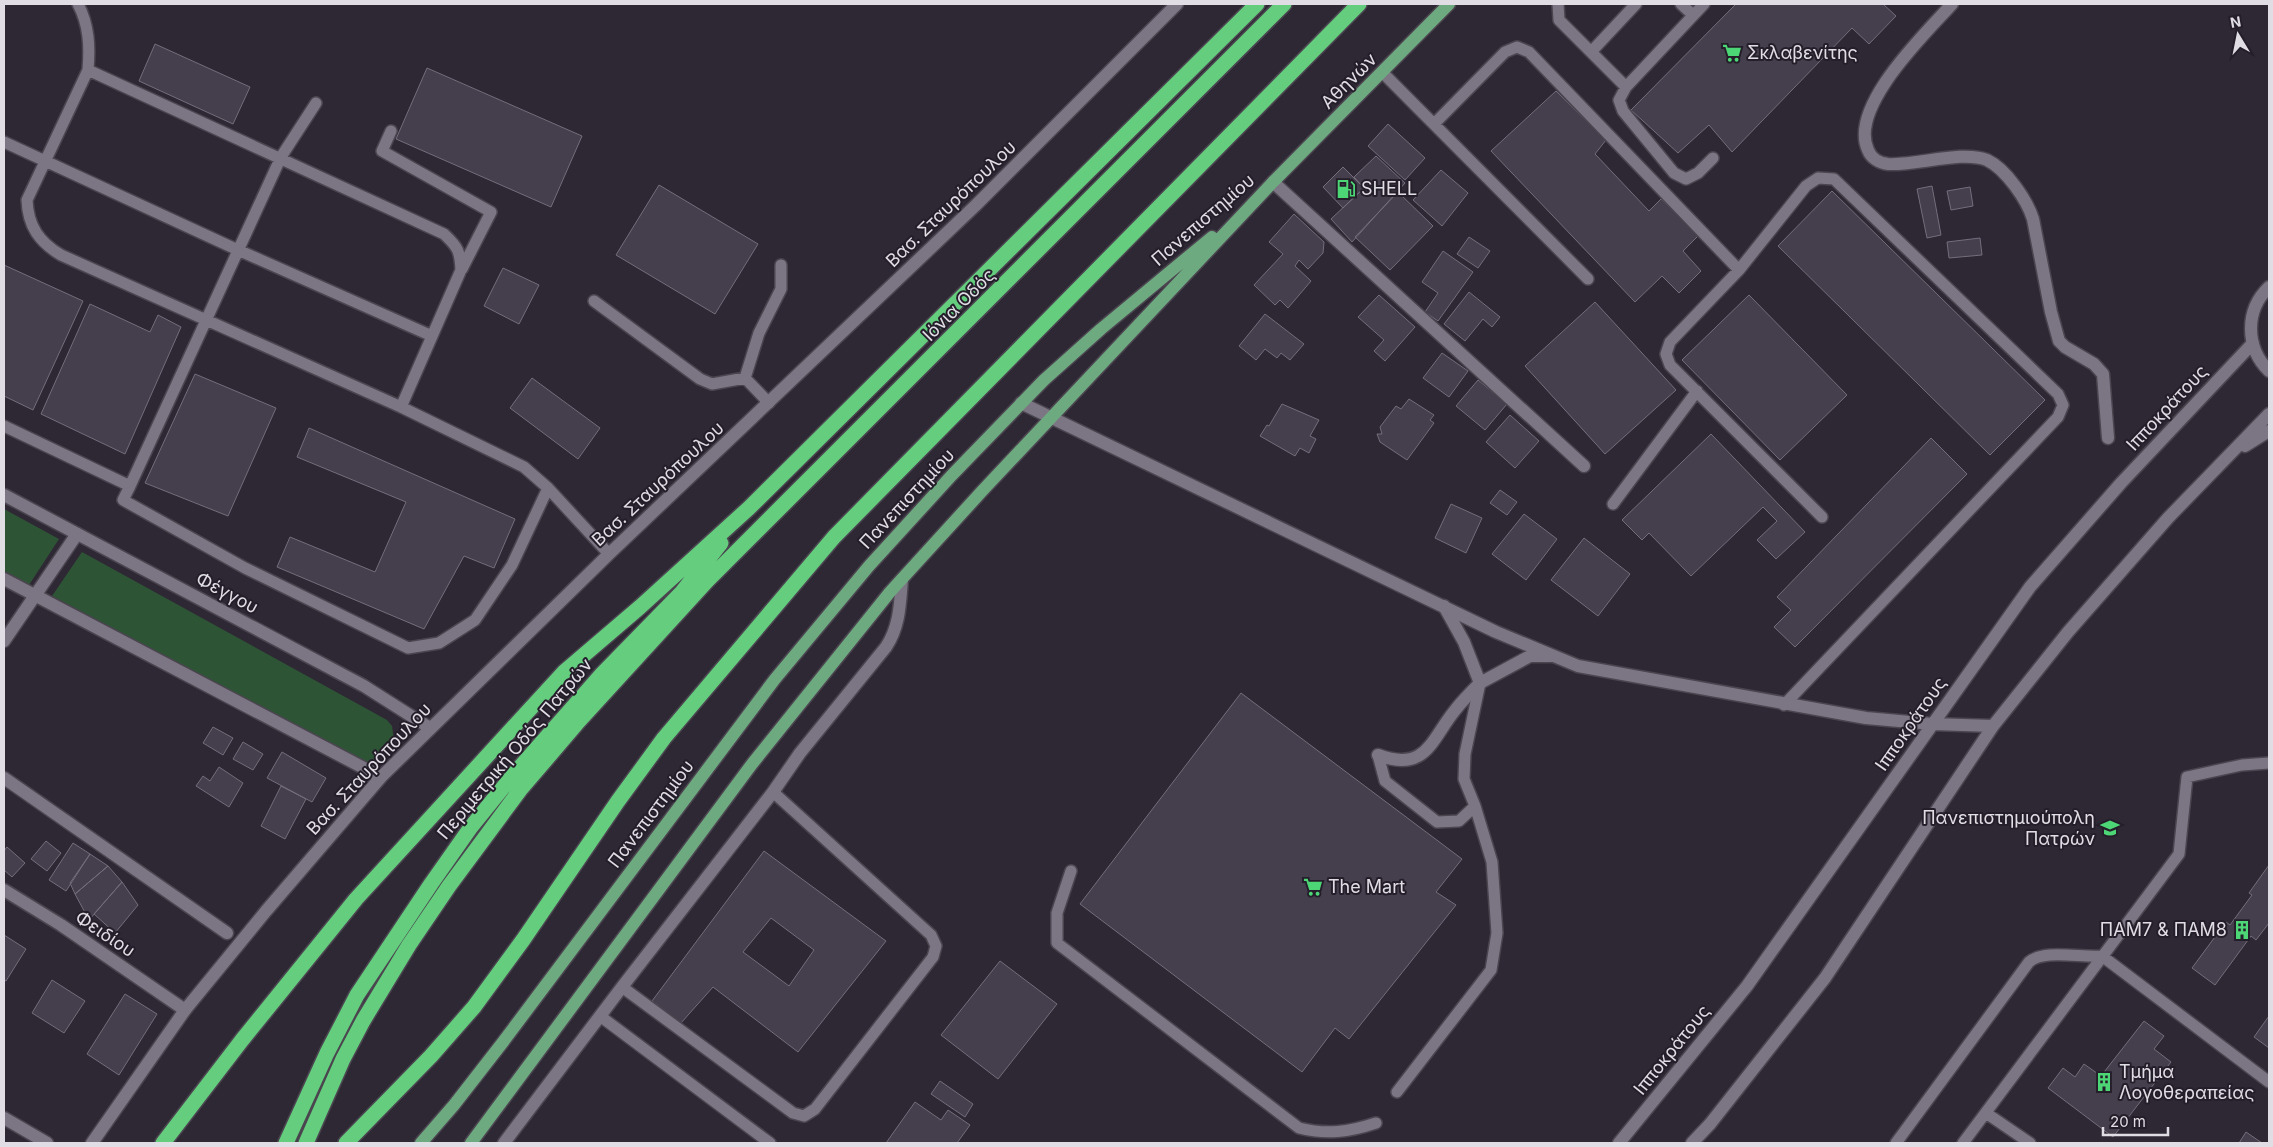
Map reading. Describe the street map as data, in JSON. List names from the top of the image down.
{
  "streets": {
    "highway": ["Ιόνια Οδός", "Περιμετρική Οδός Πατρών"],
    "main road": ["Αθηνών", "Πανεπιστημίου"],
    "street": [
      "Βασ. Σταυρόπουλου",
      "Ιπποκράτους",
      "Φέγγου",
      "Φειδίου"
    ]
  },
  "crossings": [
    ["Αθηνών", "Πανεπιστημίου"],
    ["Βασ. Σταυρόπουλου", "Φέγγου"],
    ["Βασ. Σταυρόπουλου", "Φειδίου"],
    ["Ιόνια Οδός", "Περιμετρική Οδός Πατρών"]
  ],
  "places": {
    "supermarket": ["Σκλαβενίτης", "The Mart"],
    "fuel station": ["SHELL"],
    "school or university": ["Πανεπιστημιούπολη Πατρών"],
    "building": ["ΠΑΜ7 & ΠΑΜ8", "Τμήμα Λογοθεραπείας"]
  },
  "scale_bar": "20 m",
  "north": "top"
}
